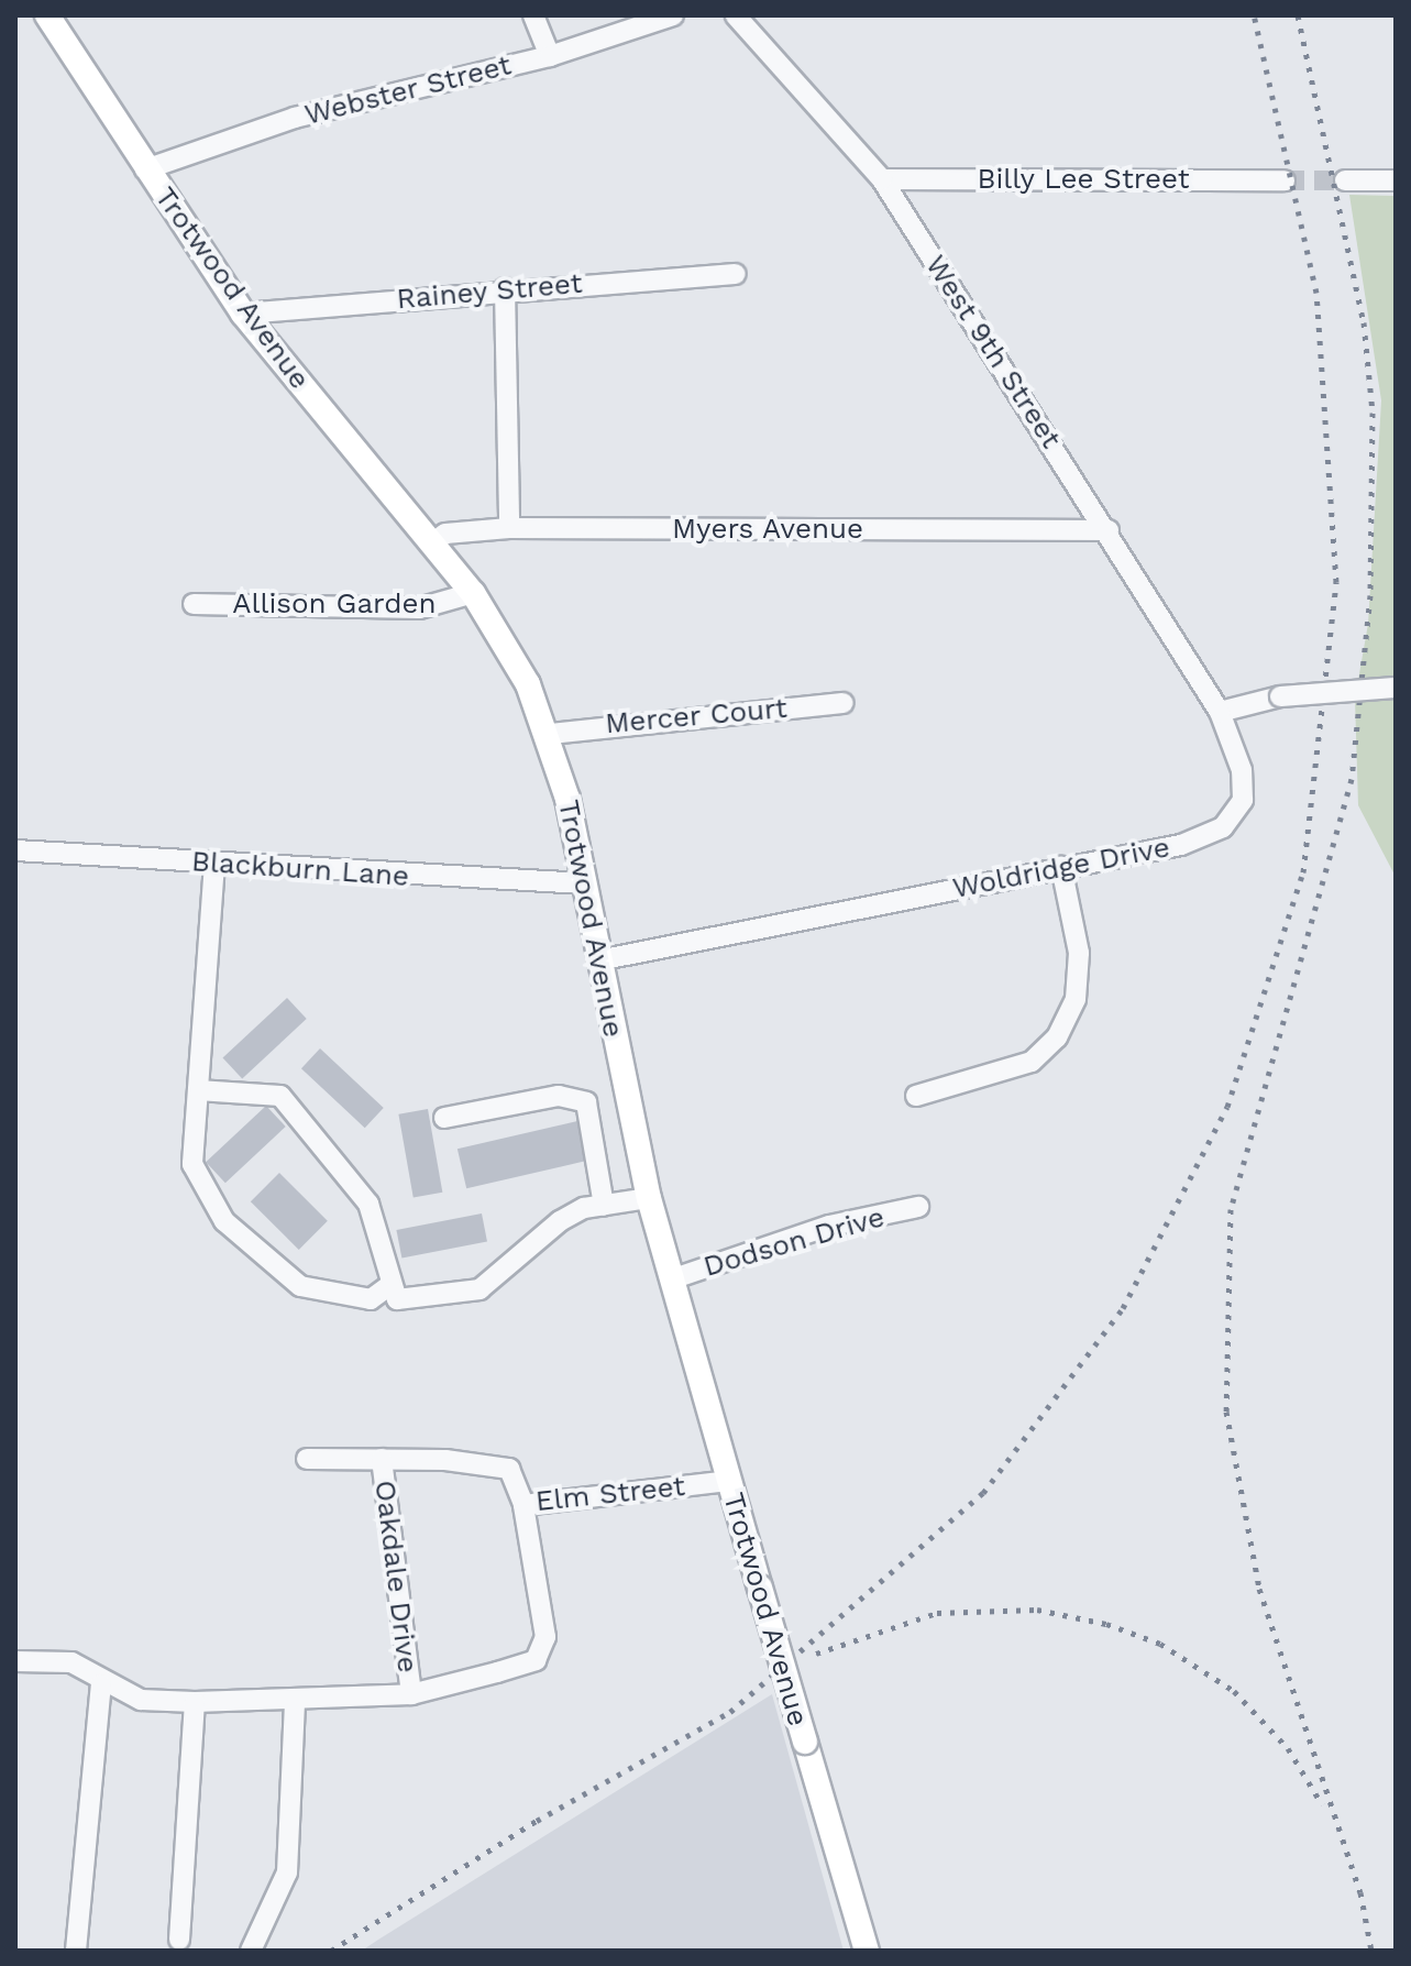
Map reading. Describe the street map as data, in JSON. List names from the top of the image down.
{
  "streets": {
    "main road": ["Trotwood Avenue"],
    "street": [
      "Webster Street",
      "Billy Lee Street",
      "Rainey Street",
      "West 9th Street",
      "Myers Avenue",
      "Allison Garden",
      "Mercer Court",
      "Woldridge Drive",
      "Blackburn Lane",
      "Dodson Drive",
      "Elm Street",
      "Oakdale Drive"
    ]
  },
  "crossings": [
    ["Webster Street", "Trotwood Avenue"],
    ["Billy Lee Street", "West 9th Street"],
    ["Trotwood Avenue", "Rainey Street"],
    ["Trotwood Avenue", "Myers Avenue"],
    ["Trotwood Avenue", "Allison Garden"],
    ["Trotwood Avenue", "Mercer Court"],
    ["Trotwood Avenue", "Woldridge Drive"],
    ["Trotwood Avenue", "Blackburn Lane"],
    ["Trotwood Avenue", "Dodson Drive"],
    ["Trotwood Avenue", "Elm Street"],
    ["West 9th Street", "Myers Avenue"],
    ["West 9th Street", "Woldridge Drive"],
    ["Elm Street", "Oakdale Drive"]
  ]
}
